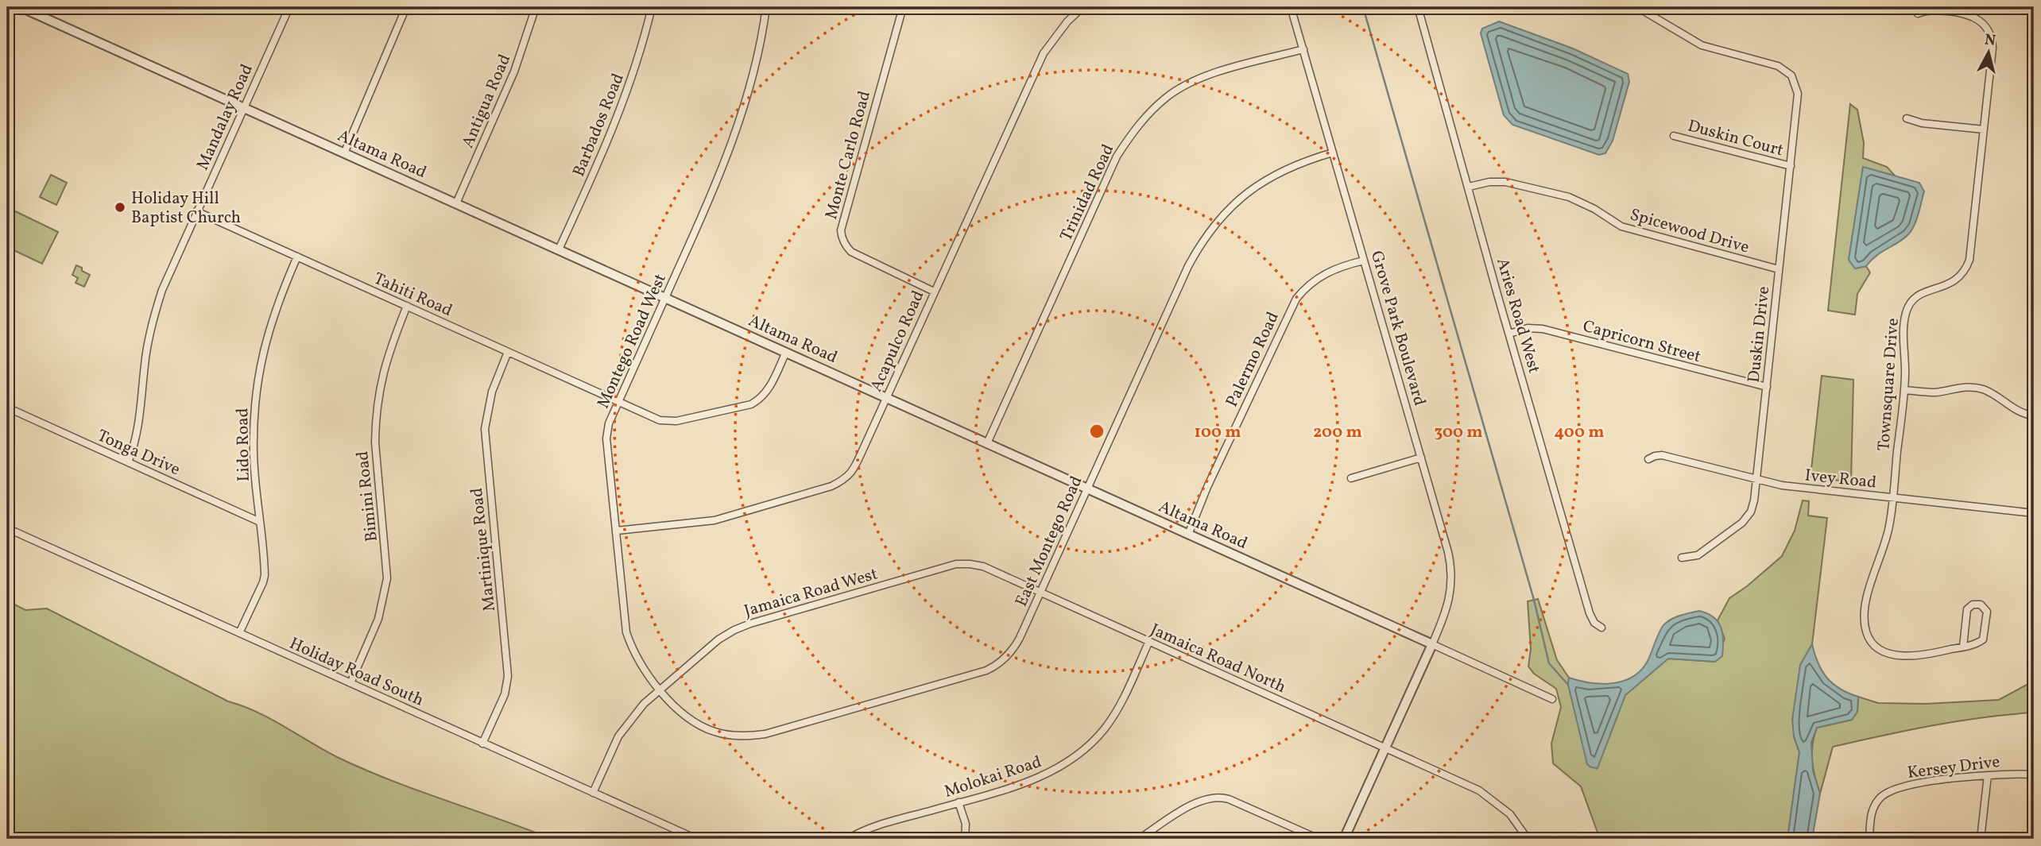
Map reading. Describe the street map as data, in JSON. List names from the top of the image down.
{
  "streets": {
    "street": [
      "Antigua Road",
      "Mandalay Road",
      "Barbados Road",
      "Duskin Court",
      "Altama Road",
      "Monte Carlo Road",
      "Trinidad Road",
      "Spicewood Drive",
      "Tahiti Road",
      "Aries Road West",
      "Grove Park Boulevard",
      "Duskin Drive",
      "Montego Road West",
      "Acapulco Road",
      "Capricorn Street",
      "Palermo Road",
      "Townsquare Drive",
      "Lido Road",
      "Tonga Drive",
      "Ivey Road",
      "Bimini Road",
      "East Montego Road",
      "Martinique Road",
      "Jamaica Road West",
      "Jamaica Road North",
      "Holiday Road South",
      "Kersey Drive",
      "Molokai Road"
    ]
  },
  "crossings": [
    ["Antigua Road", "Altama Road"],
    ["Mandalay Road", "Altama Road"],
    ["Mandalay Road", "Tahiti Road"],
    ["Mandalay Road", "Tonga Drive"],
    ["Barbados Road", "Altama Road"],
    ["Duskin Court", "Duskin Drive"],
    ["Altama Road", "Trinidad Road"],
    ["Altama Road", "Tahiti Road"],
    ["Altama Road", "Grove Park Boulevard"],
    ["Altama Road", "Montego Road West"],
    ["Altama Road", "Acapulco Road"],
    ["Altama Road", "Palermo Road"],
    ["Altama Road", "East Montego Road"],
    ["Monte Carlo Road", "Acapulco Road"],
    ["Trinidad Road", "Grove Park Boulevard"],
    ["Spicewood Drive", "Aries Road West"],
    ["Spicewood Drive", "Duskin Drive"],
    ["Tahiti Road", "Montego Road West"],
    ["Tahiti Road", "Lido Road"],
    ["Tahiti Road", "Bimini Road"],
    ["Tahiti Road", "Martinique Road"],
    ["Aries Road West", "Capricorn Street"],
    ["Grove Park Boulevard", "Palermo Road"],
    ["Grove Park Boulevard", "East Montego Road"],
    ["Grove Park Boulevard", "Jamaica Road North"],
    ["Duskin Drive", "Capricorn Street"],
    ["Duskin Drive", "Ivey Road"],
    ["Montego Road West", "Acapulco Road"],
    ["Montego Road West", "East Montego Road"],
    ["Montego Road West", "Jamaica Road West"],
    ["Townsquare Drive", "Ivey Road"],
    ["Lido Road", "Tonga Drive"],
    ["Lido Road", "Holiday Road South"],
    ["Bimini Road", "Holiday Road South"],
    ["East Montego Road", "Jamaica Road West"],
    ["East Montego Road", "Jamaica Road North"],
    ["Martinique Road", "Holiday Road South"],
    ["Jamaica Road West", "Jamaica Road North"],
    ["Jamaica Road West", "Holiday Road South"],
    ["Jamaica Road North", "Molokai Road"]
  ],
  "places": ["Holiday Hill Baptist Church"],
  "north": "top",
  "rings": [
    "100 m",
    "200 m",
    "300 m",
    "400 m"
  ]
}
